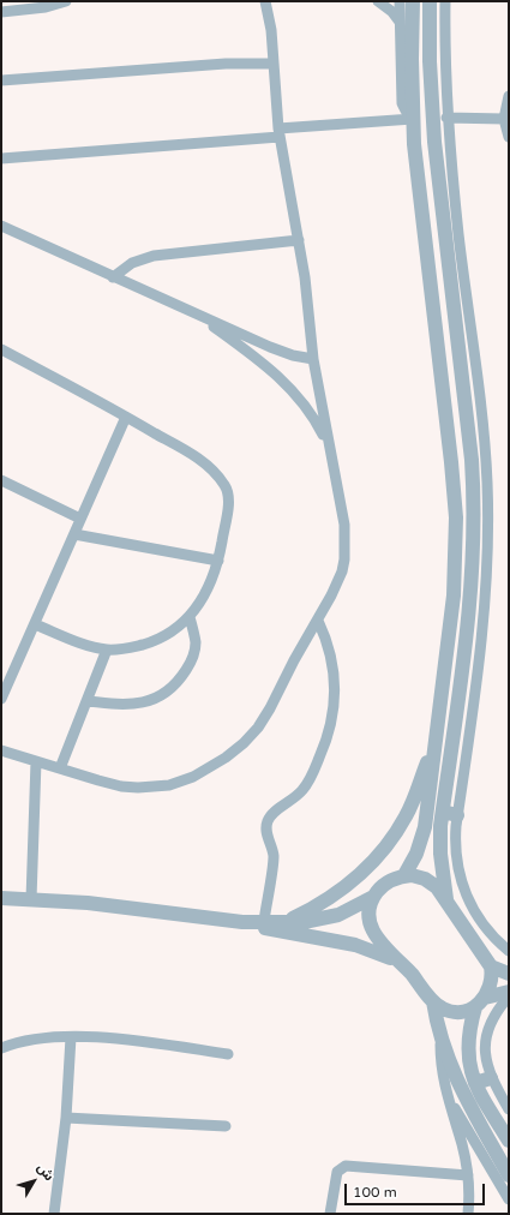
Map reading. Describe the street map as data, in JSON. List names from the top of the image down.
{
  "scale_bar": "100 m",
  "north": "top right"
}
